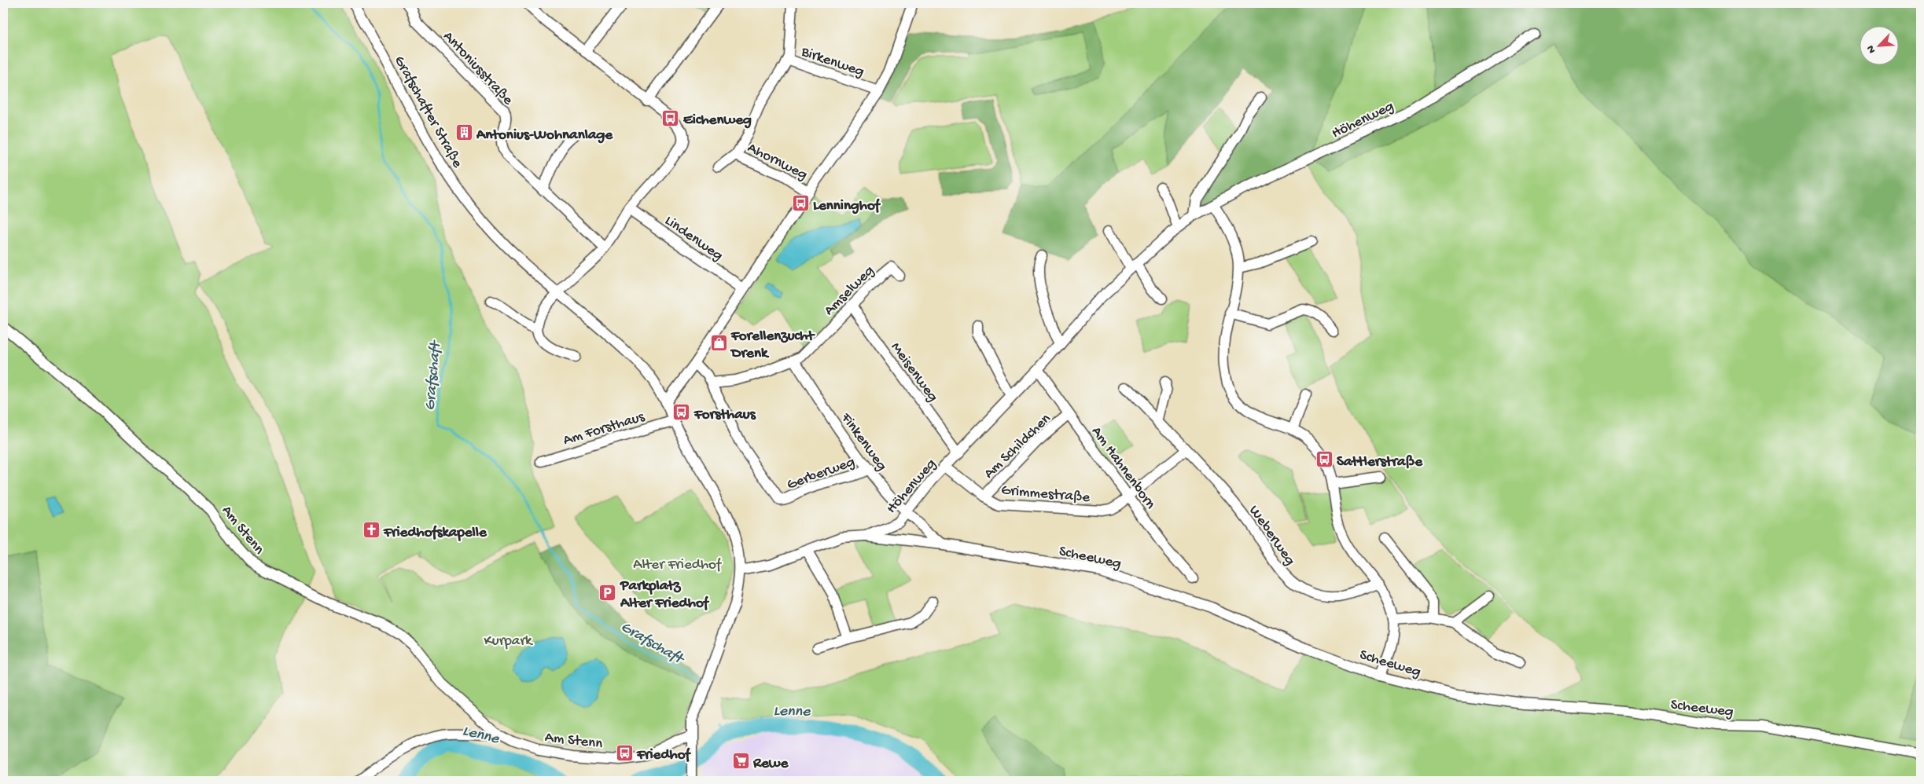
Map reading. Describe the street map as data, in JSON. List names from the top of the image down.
{
  "streets": {
    "street": [
      "Birkenweg",
      "Antoniusstraße",
      "Grafschafter Straße",
      "Höhenweg",
      "Ahornweg",
      "Lindenweg",
      "Amselweg",
      "Meisenweg",
      "Am Forsthaus",
      "Finkenweg",
      "Am Schildchen",
      "Am Hahnenborn",
      "Gerberweg",
      "Grimmestraße",
      "Am Stenn",
      "Weberweg",
      "Scheeweg"
    ]
  },
  "crossings": [
    ["Birkenweg", "Ahornweg"],
    ["Grafschafter Straße", "Höhenweg"],
    ["Grafschafter Straße", "Am Forsthaus"],
    ["Grafschafter Straße", "Am Stenn"],
    ["Höhenweg", "Meisenweg"],
    ["Höhenweg", "Finkenweg"],
    ["Höhenweg", "Am Hahnenborn"],
    ["Höhenweg", "Grimmestraße"],
    ["Höhenweg", "Scheeweg"],
    ["Amselweg", "Meisenweg"],
    ["Amselweg", "Finkenweg"],
    ["Amselweg", "Gerberweg"],
    ["Finkenweg", "Gerberweg"],
    ["Finkenweg", "Scheeweg"],
    ["Am Schildchen", "Am Hahnenborn"],
    ["Am Schildchen", "Grimmestraße"],
    ["Am Hahnenborn", "Grimmestraße"]
  ],
  "water": ["Grafschaft", "Lenne"],
  "parks": ["Alter Friedhof", "Kurpark"],
  "places": {
    "bus stop": [
      "Eichenweg",
      "Lenninghof",
      "Forsthaus",
      "Sattlerstraße",
      "Friedhof"
    ],
    "building": ["Antonius-Wohnanlage"],
    "shop": ["Forellenzucht Drenk"],
    "church": ["Friedhofskapelle"],
    "parking": ["Parkplatz Alter Friedhof"],
    "supermarket": ["Rewe"]
  },
  "north": "bottom left"
}
